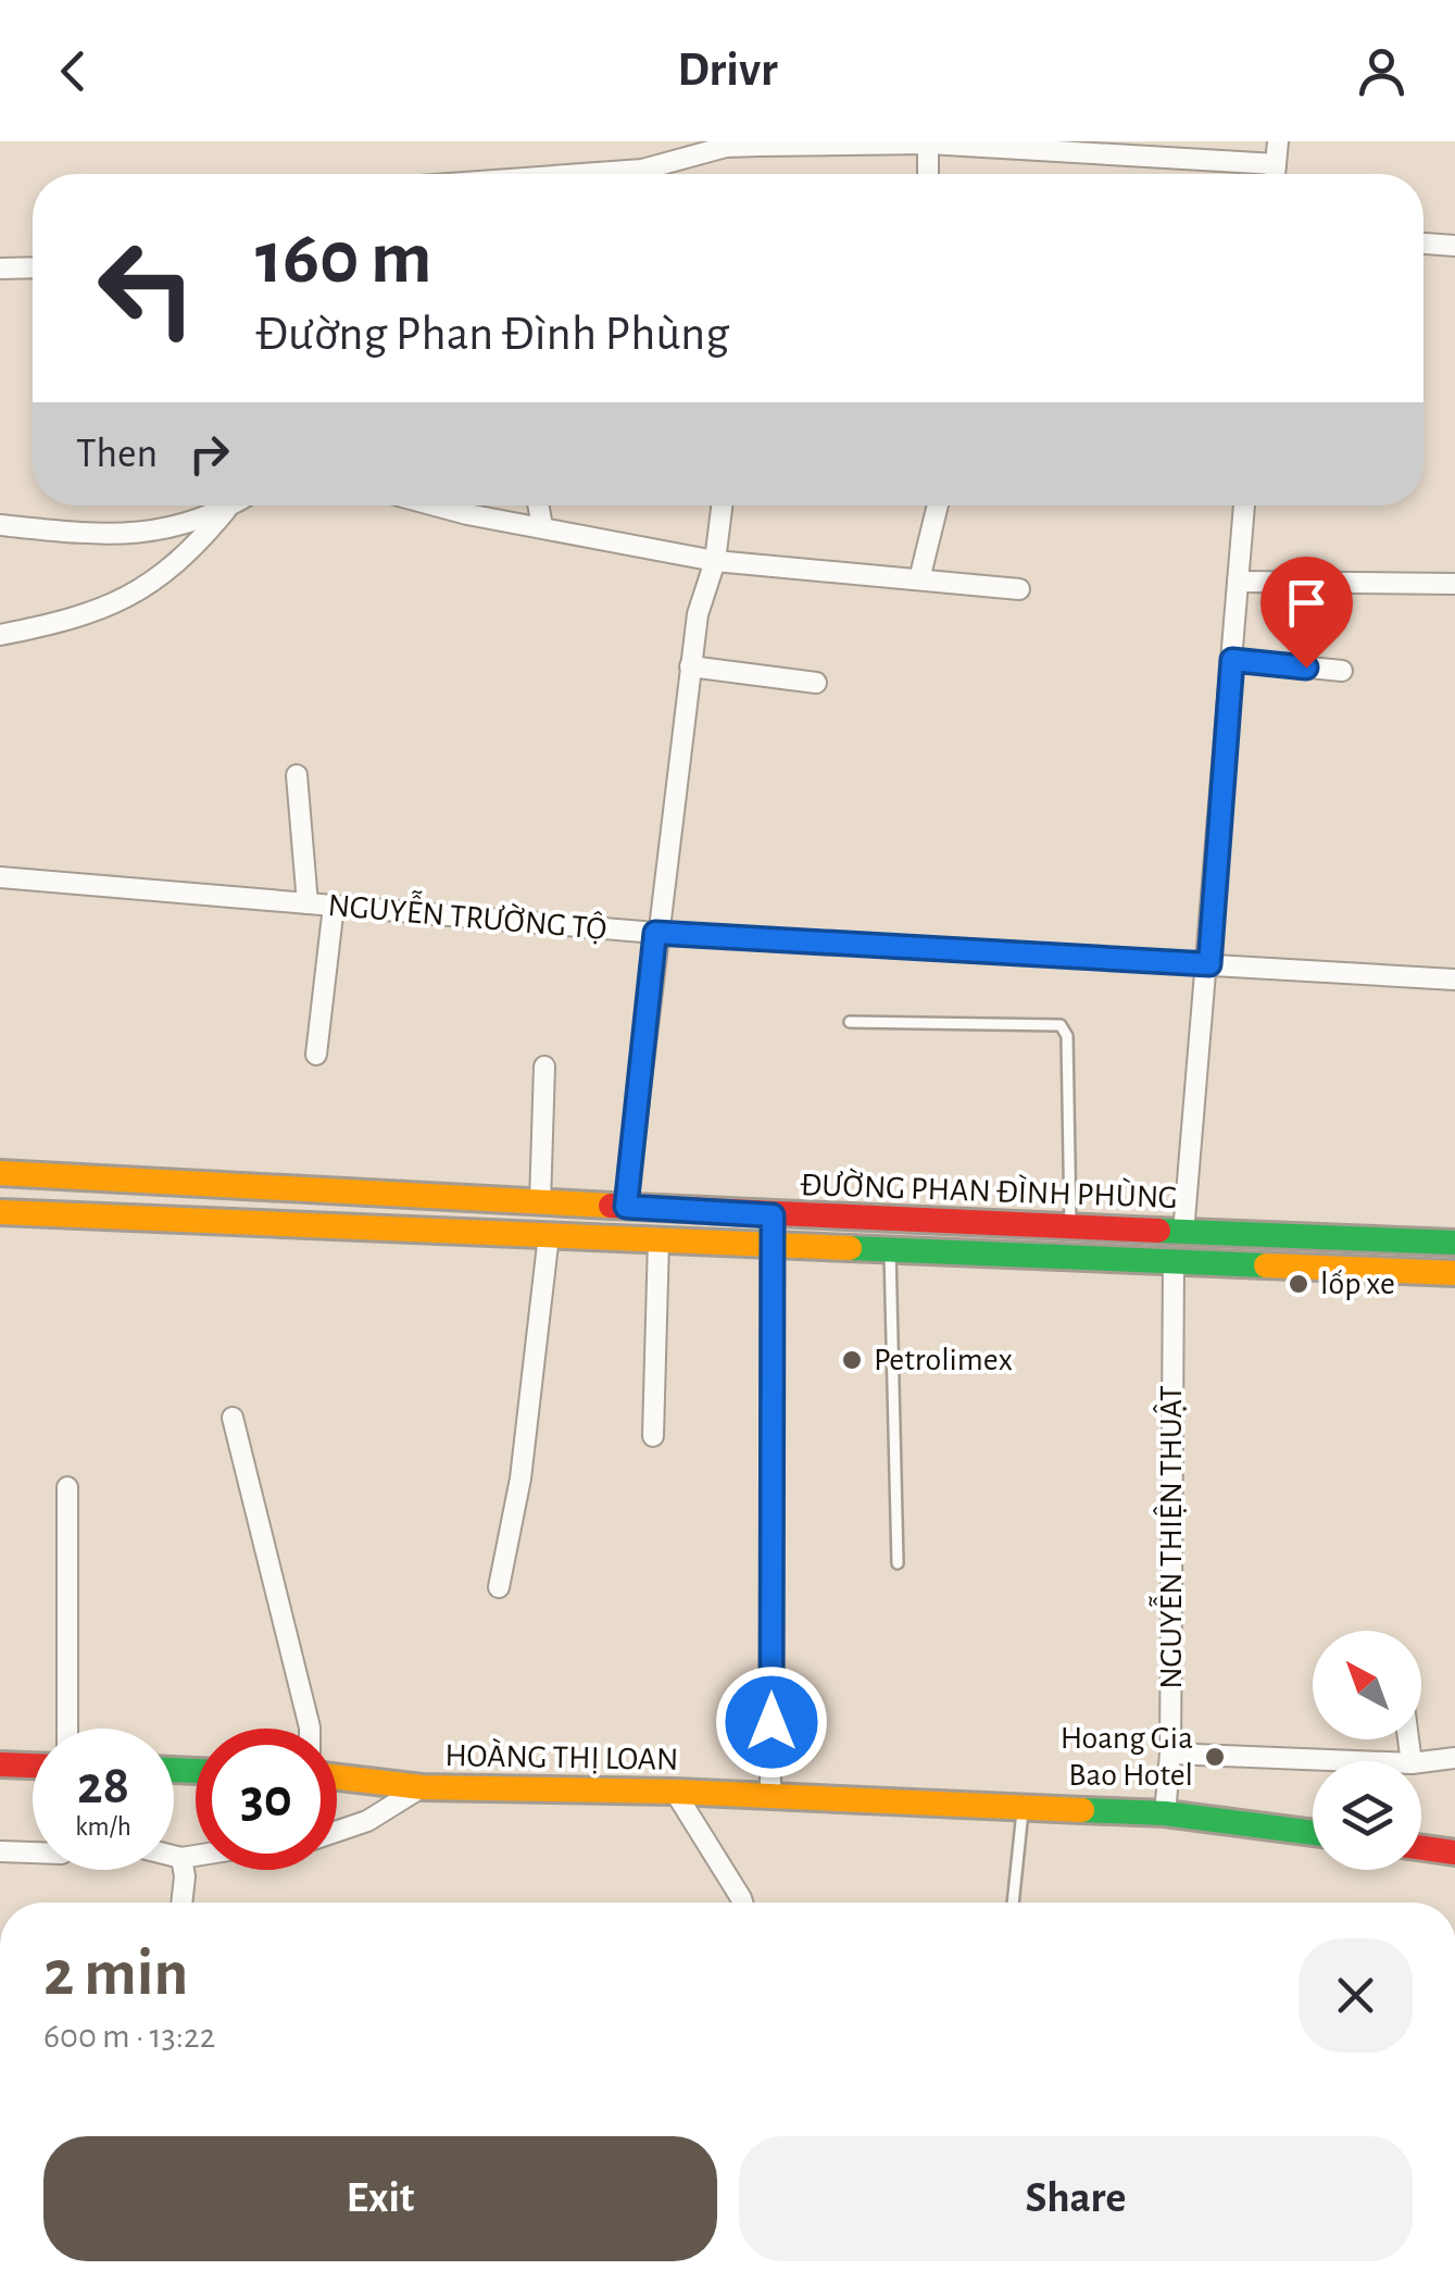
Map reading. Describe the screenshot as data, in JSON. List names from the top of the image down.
{
  "streets": {
    "main road": ["ĐƯỜNG PHAN ĐÌNH PHÙNG", "HOÀNG THỊ LOAN"],
    "street": ["NGUYỄN TRƯỜNG TỘ", "NGUYỄN THIỆN THUẬT"]
  },
  "crossings": [
    ["ĐƯỜNG PHAN ĐÌNH PHÙNG", "NGUYỄN THIỆN THUẬT"],
    ["NGUYỄN THIỆN THUẬT", "HOÀNG THỊ LOAN"]
  ],
  "places": ["lốp xe", "Petrolimex", "Hoang Gia Bao Hotel"],
  "north": "top left",
  "page": {
    "header": "Drivr",
    "turn": ["160 m", "Đường Phan Đình Phùng"],
    "then": "Then",
    "speed": "28 km/h",
    "limit": "30",
    "heading": ["2 min", "600 m · 13:22"],
    "buttons": ["Exit", "Share"]
  }
}
